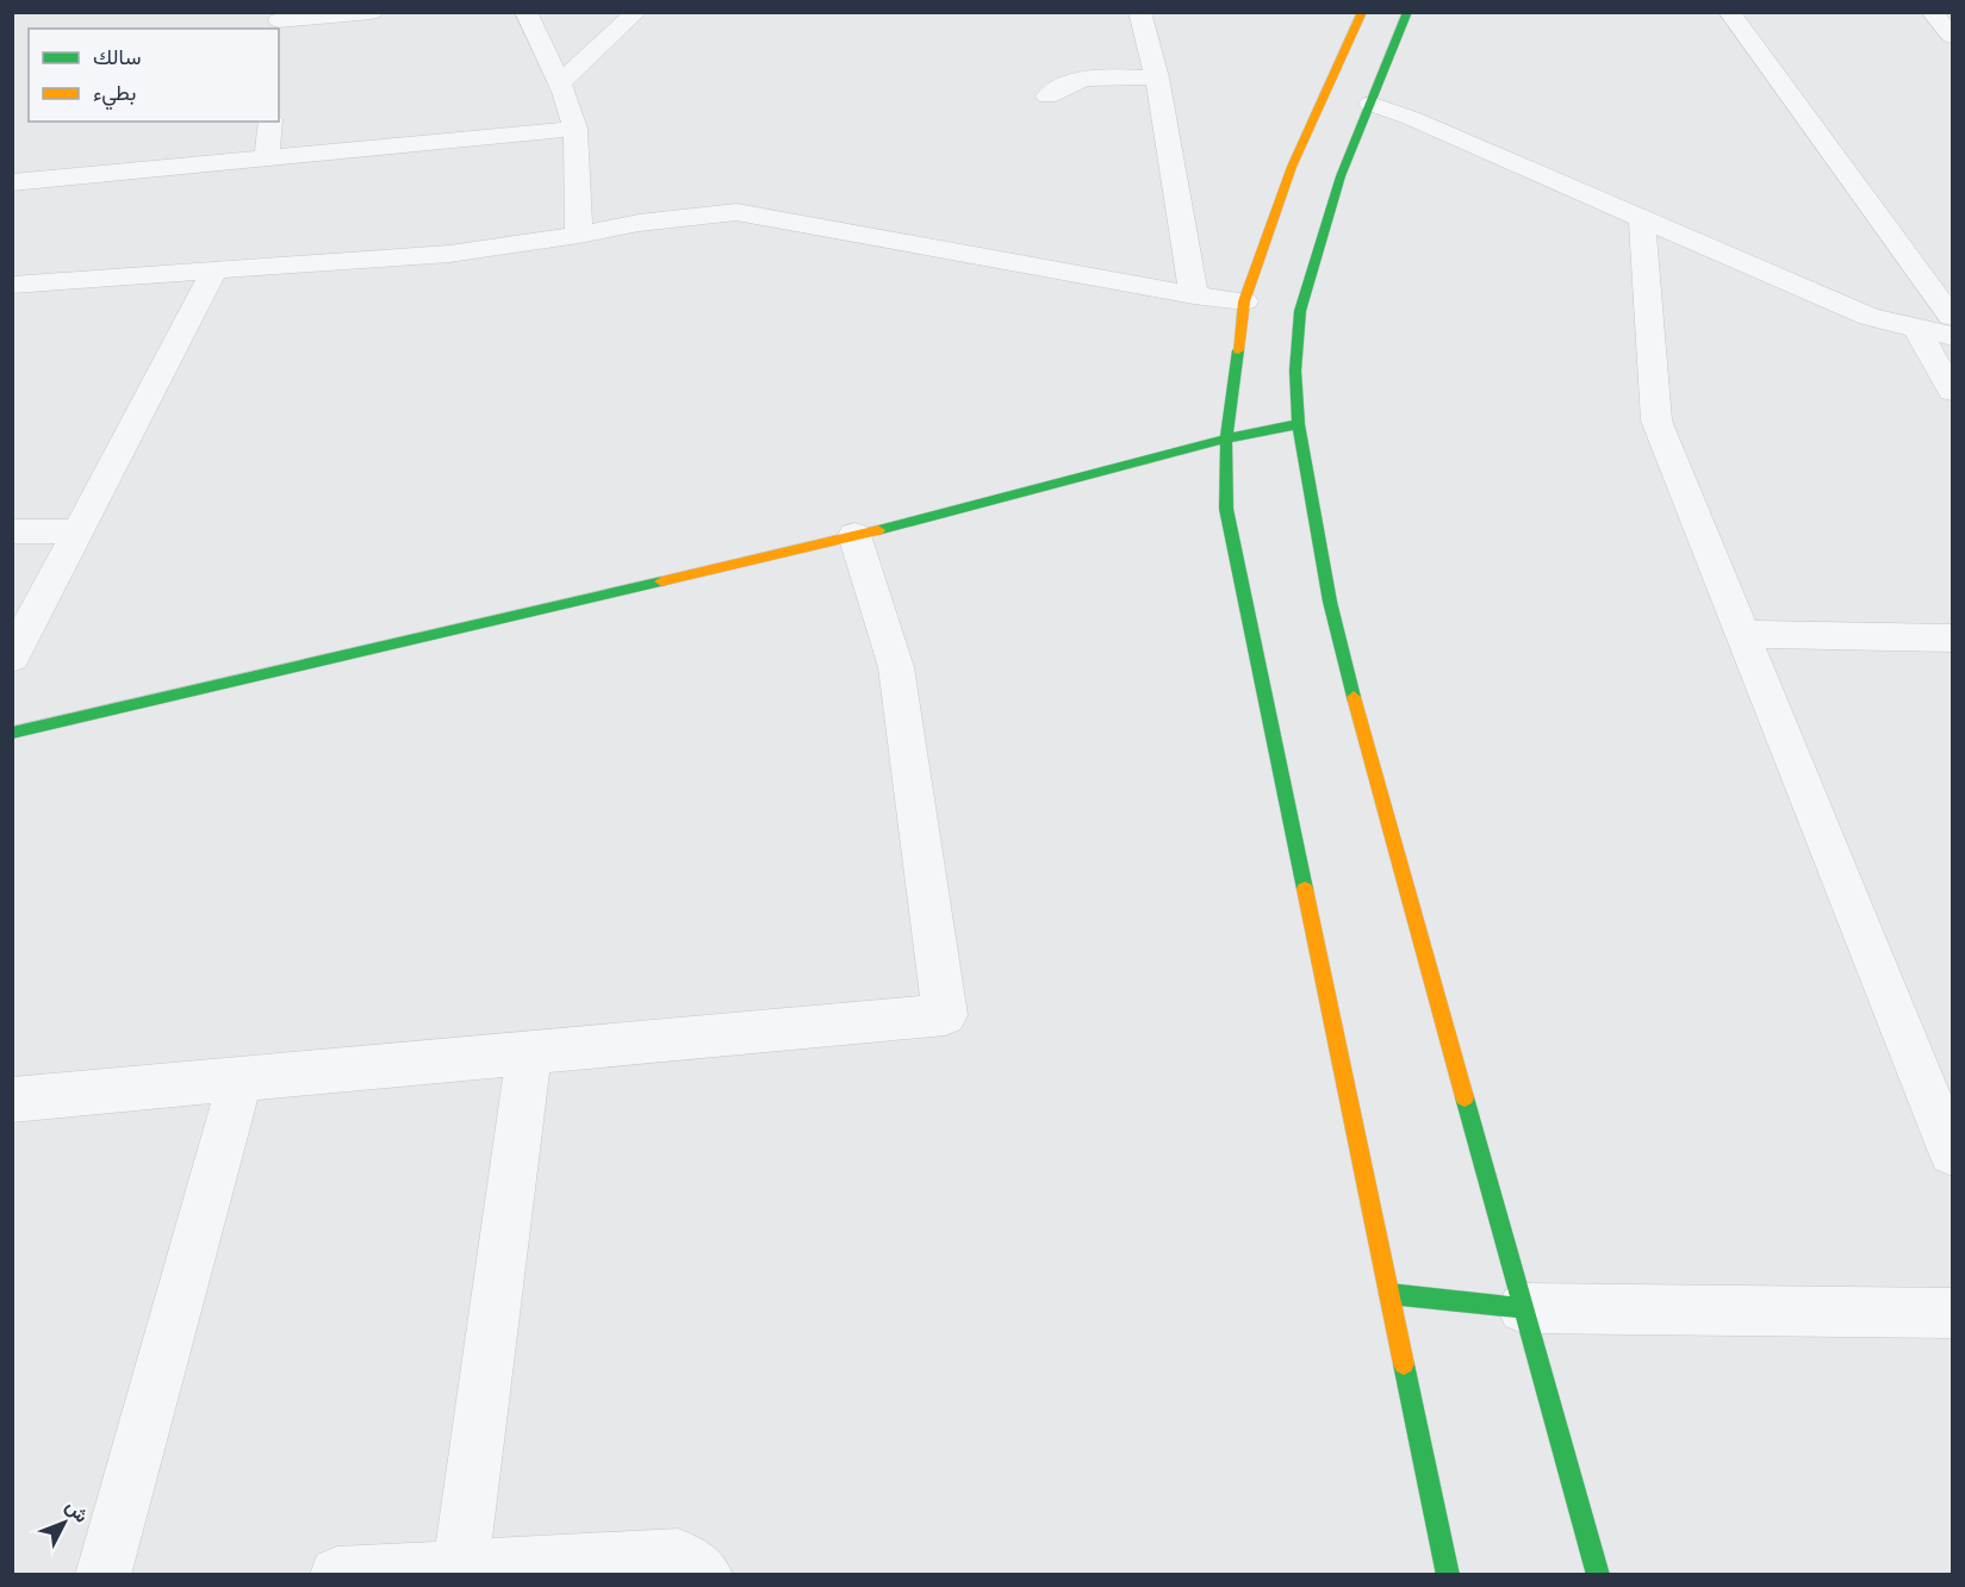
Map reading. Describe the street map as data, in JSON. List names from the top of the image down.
{
  "legend": ["سالك", "بطيء"],
  "north": "top right"
}
